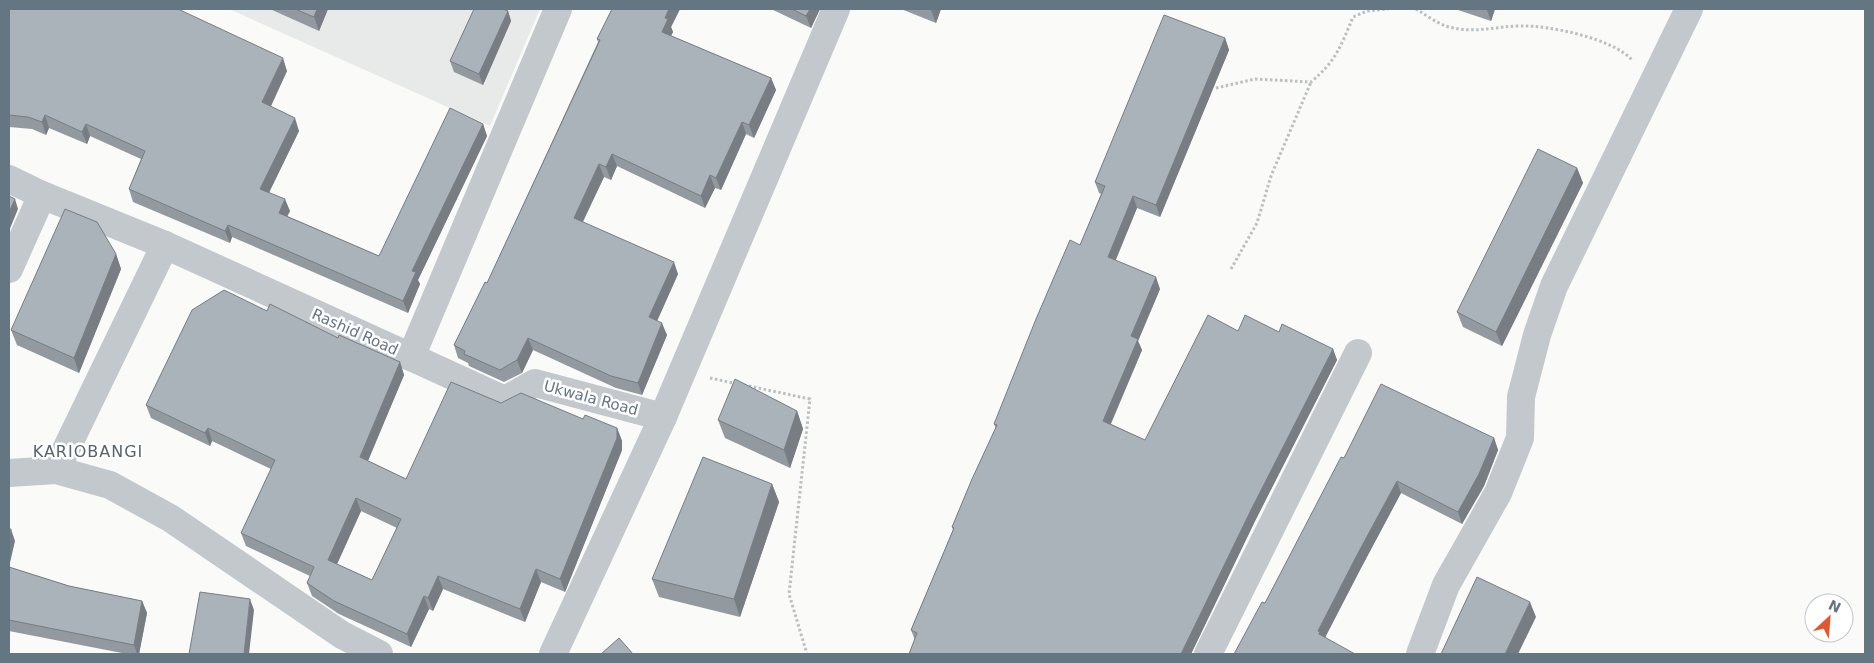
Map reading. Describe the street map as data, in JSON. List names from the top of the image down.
{
  "streets": {
    "street": ["Rashid Road", "Ukwala Road"]
  },
  "crossings": [
    ["Rashid Road", "Ukwala Road"]
  ],
  "districts": ["KARIOBANGI"],
  "north": "top right"
}
